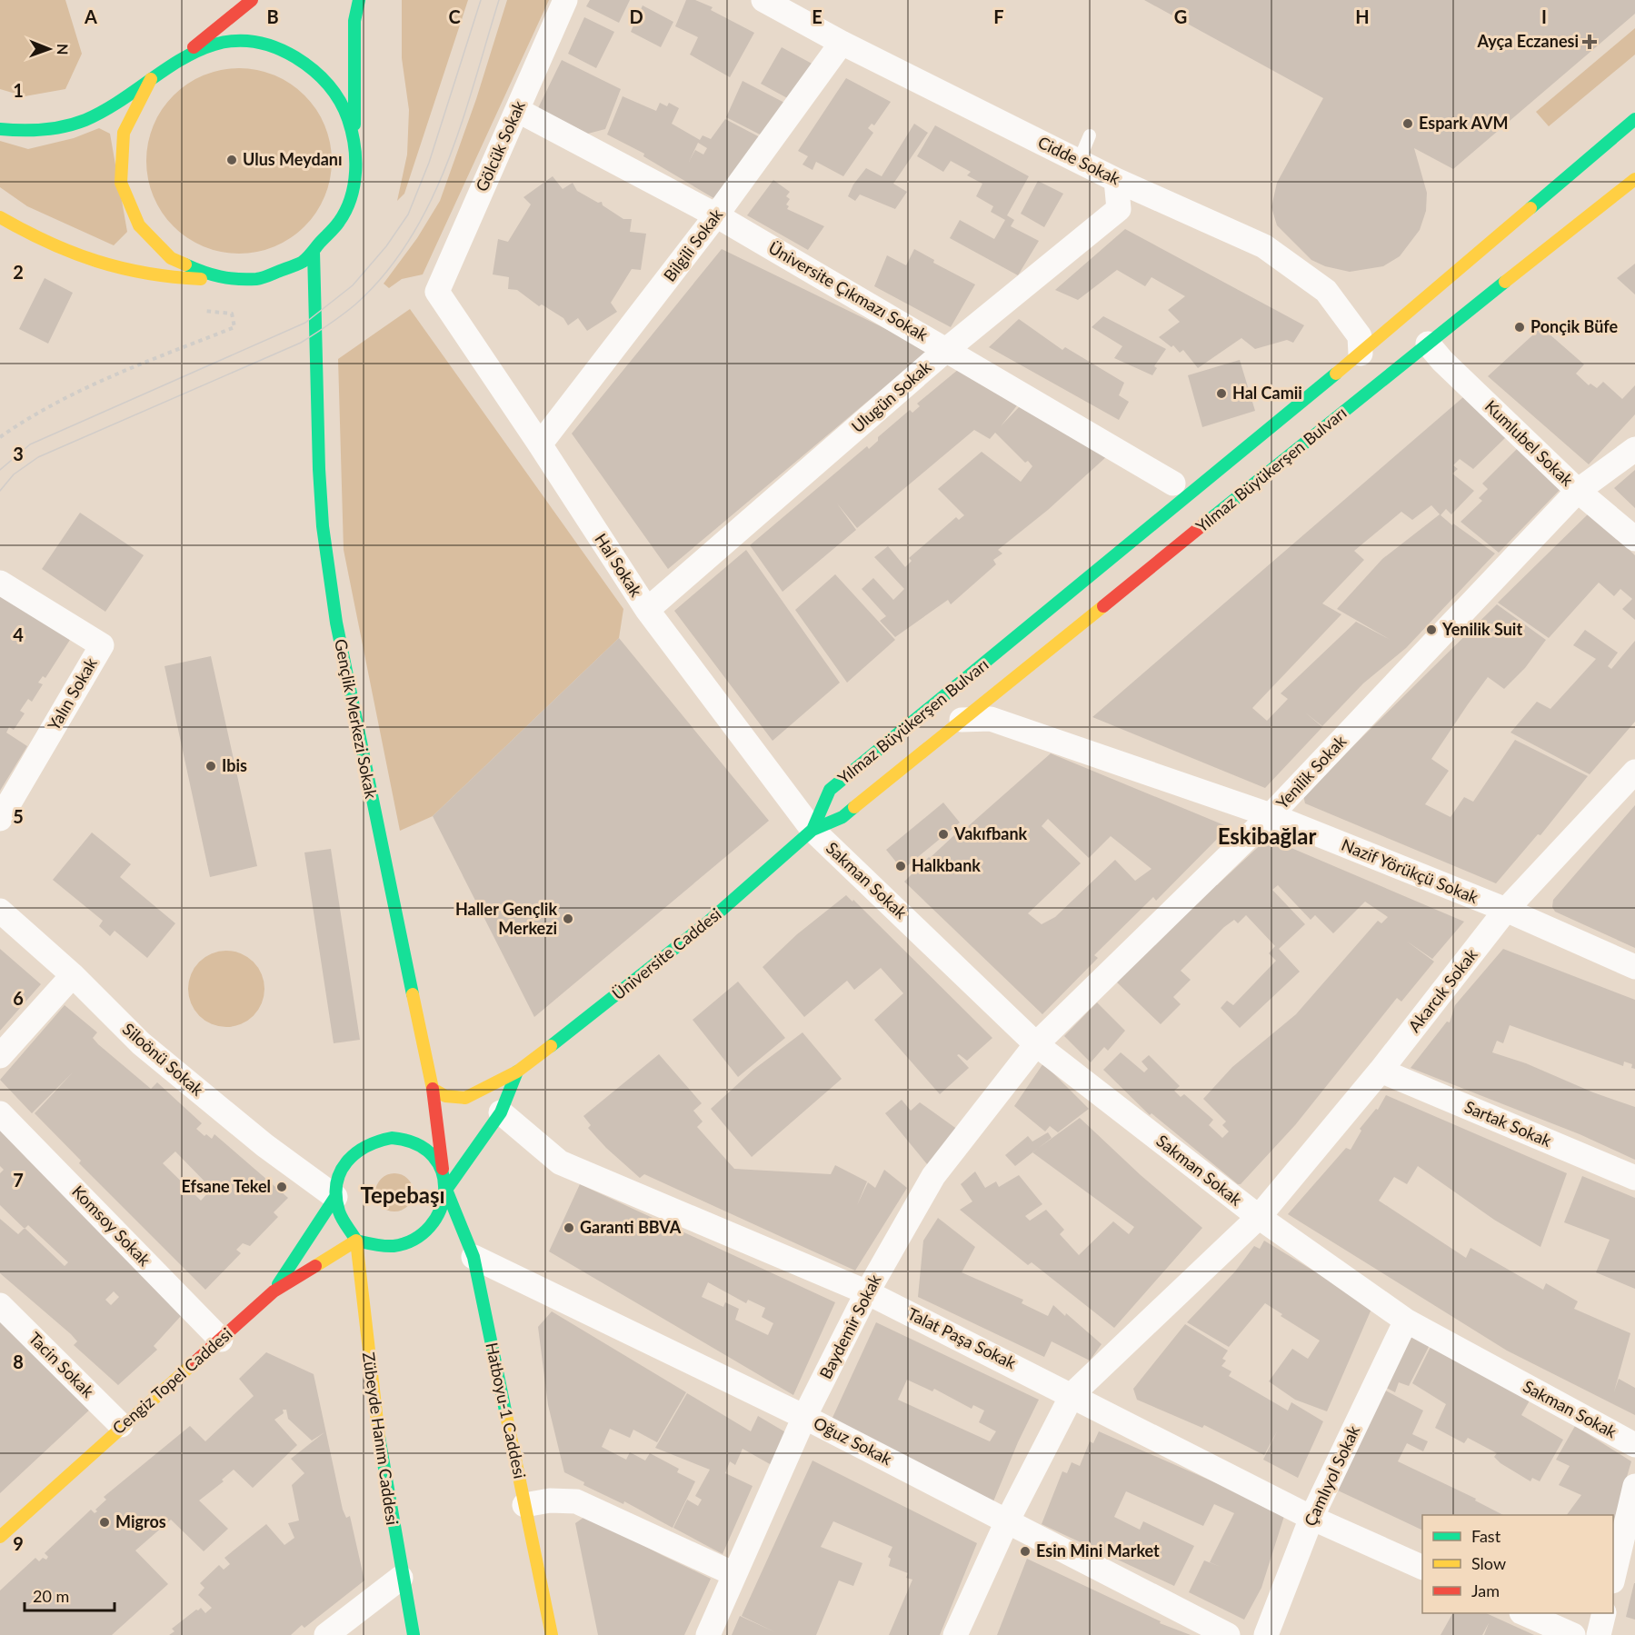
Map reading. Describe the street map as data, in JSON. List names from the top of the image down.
{
  "streets": {
    "main road": [
      "Yılmaz Büyükerşen Bulvarı",
      "Gençlik Merkezi Sokak",
      "Üniversite Caddesi",
      "Cengiz Topel Caddesi",
      "Hatboyu-1 Caddesi",
      "Zübeyde Hanım Caddesi"
    ],
    "street": [
      "Gölcük Sokak",
      "Cidde Sokak",
      "Bilgili Sokak",
      "Üniversite Çıkmazı Sokak",
      "Ulugün Sokak",
      "Kumlubel Sokak",
      "Hal Sokak",
      "Yalın Sokak",
      "Yenilik Sokak",
      "Nazif Yörükçü Sokak",
      "Sakman Sokak",
      "Akarcık Sokak",
      "Siloönü Sokak",
      "Sartak Sokak",
      "Komsoy Sokak",
      "Baydemir Sokak",
      "Talat Paşa Sokak",
      "Tacin Sokak",
      "Oğuz Sokak",
      "Çamlıyol Sokak"
    ]
  },
  "crossings": [
    ["Gölcük Sokak", "Üniversite Çıkmazı Sokak"],
    ["Gölcük Sokak", "Hal Sokak"],
    ["Cidde Sokak", "Bilgili Sokak"],
    ["Cidde Sokak", "Ulugün Sokak"],
    ["Cidde Sokak", "Yılmaz Büyükerşen Bulvarı"],
    ["Bilgili Sokak", "Üniversite Çıkmazı Sokak"],
    ["Bilgili Sokak", "Hal Sokak"],
    ["Üniversite Çıkmazı Sokak", "Ulugün Sokak"],
    ["Ulugün Sokak", "Hal Sokak"],
    ["Kumlubel Sokak", "Yılmaz Büyükerşen Bulvarı"],
    ["Kumlubel Sokak", "Yenilik Sokak"],
    ["Yılmaz Büyükerşen Bulvarı", "Hal Sokak"],
    ["Yılmaz Büyükerşen Bulvarı", "Nazif Yörükçü Sokak"],
    ["Yılmaz Büyükerşen Bulvarı", "Sakman Sokak"],
    ["Yılmaz Büyükerşen Bulvarı", "Üniversite Caddesi"],
    ["Hal Sokak", "Sakman Sokak"],
    ["Hal Sokak", "Üniversite Caddesi"],
    ["Gençlik Merkezi Sokak", "Siloönü Sokak"],
    ["Gençlik Merkezi Sokak", "Cengiz Topel Caddesi"],
    ["Gençlik Merkezi Sokak", "Hatboyu-1 Caddesi"],
    ["Gençlik Merkezi Sokak", "Zübeyde Hanım Caddesi"],
    ["Yenilik Sokak", "Nazif Yörükçü Sokak"],
    ["Yenilik Sokak", "Sakman Sokak"],
    ["Yenilik Sokak", "Baydemir Sokak"],
    ["Nazif Yörükçü Sokak", "Akarcık Sokak"],
    ["Sakman Sokak", "Üniversite Caddesi"],
    ["Sakman Sokak", "Akarcık Sokak"],
    ["Sakman Sokak", "Baydemir Sokak"],
    ["Sakman Sokak", "Çamlıyol Sokak"],
    ["Akarcık Sokak", "Sartak Sokak"],
    ["Akarcık Sokak", "Talat Paşa Sokak"],
    ["Akarcık Sokak", "Oğuz Sokak"],
    ["Siloönü Sokak", "Cengiz Topel Caddesi"],
    ["Siloönü Sokak", "Hatboyu-1 Caddesi"],
    ["Siloönü Sokak", "Zübeyde Hanım Caddesi"],
    ["Komsoy Sokak", "Cengiz Topel Caddesi"],
    ["Baydemir Sokak", "Talat Paşa Sokak"],
    ["Baydemir Sokak", "Oğuz Sokak"],
    ["Talat Paşa Sokak", "Çamlıyol Sokak"],
    ["Tacin Sokak", "Cengiz Topel Caddesi"],
    ["Cengiz Topel Caddesi", "Hatboyu-1 Caddesi"],
    ["Cengiz Topel Caddesi", "Zübeyde Hanım Caddesi"],
    ["Hatboyu-1 Caddesi", "Zübeyde Hanım Caddesi"],
    ["Hatboyu-1 Caddesi", "Oğuz Sokak"]
  ],
  "districts": ["Eskibağlar", "Tepebaşı"],
  "places": {
    "health": ["Ayça Eczanesi"],
    "other": [
      "Espark AVM",
      "Ulus Meydanı",
      "Ponçik Büfe",
      "Hal Camii",
      "Yenilik Suit",
      "Ibis",
      "Vakıfbank",
      "Halkbank",
      "Haller Gençlik Merkezi",
      "Efsane Tekel",
      "Garanti BBVA",
      "Migros",
      "Esin Mini Market"
    ]
  },
  "legend": ["Fast", "Slow", "Jam"],
  "scale_bar": "20 m",
  "north": "right",
  "grid": {
    "columns": [
      "A",
      "B",
      "C",
      "D",
      "E",
      "F",
      "G",
      "H",
      "I"
    ],
    "rows": [
      "1",
      "2",
      "3",
      "4",
      "5",
      "6",
      "7",
      "8",
      "9"
    ]
  }
}
